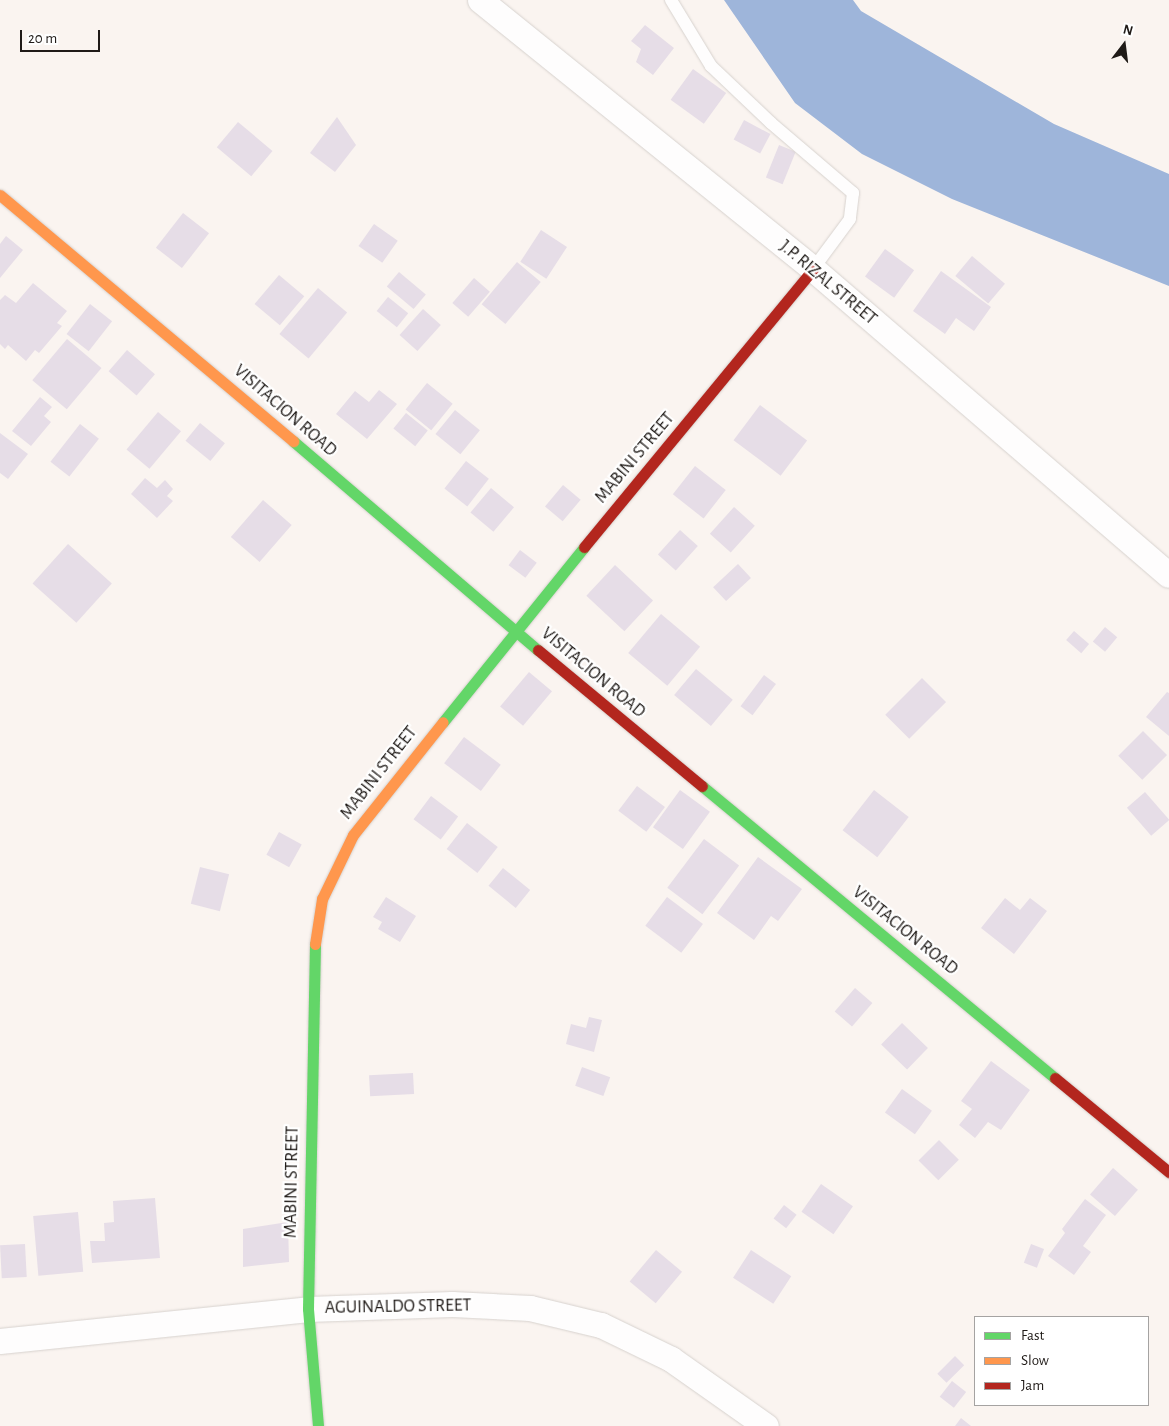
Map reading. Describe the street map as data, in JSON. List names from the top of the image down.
{
  "streets": {
    "street": [
      "J.P. RIZAL STREET",
      "VISITACION ROAD",
      "MABINI STREET",
      "AGUINALDO STREET"
    ]
  },
  "crossings": [
    ["J.P. RIZAL STREET", "MABINI STREET"],
    ["VISITACION ROAD", "MABINI STREET"],
    ["MABINI STREET", "AGUINALDO STREET"]
  ],
  "legend": ["Fast", "Slow", "Jam"],
  "scale_bar": "20 m",
  "north": "top"
}
